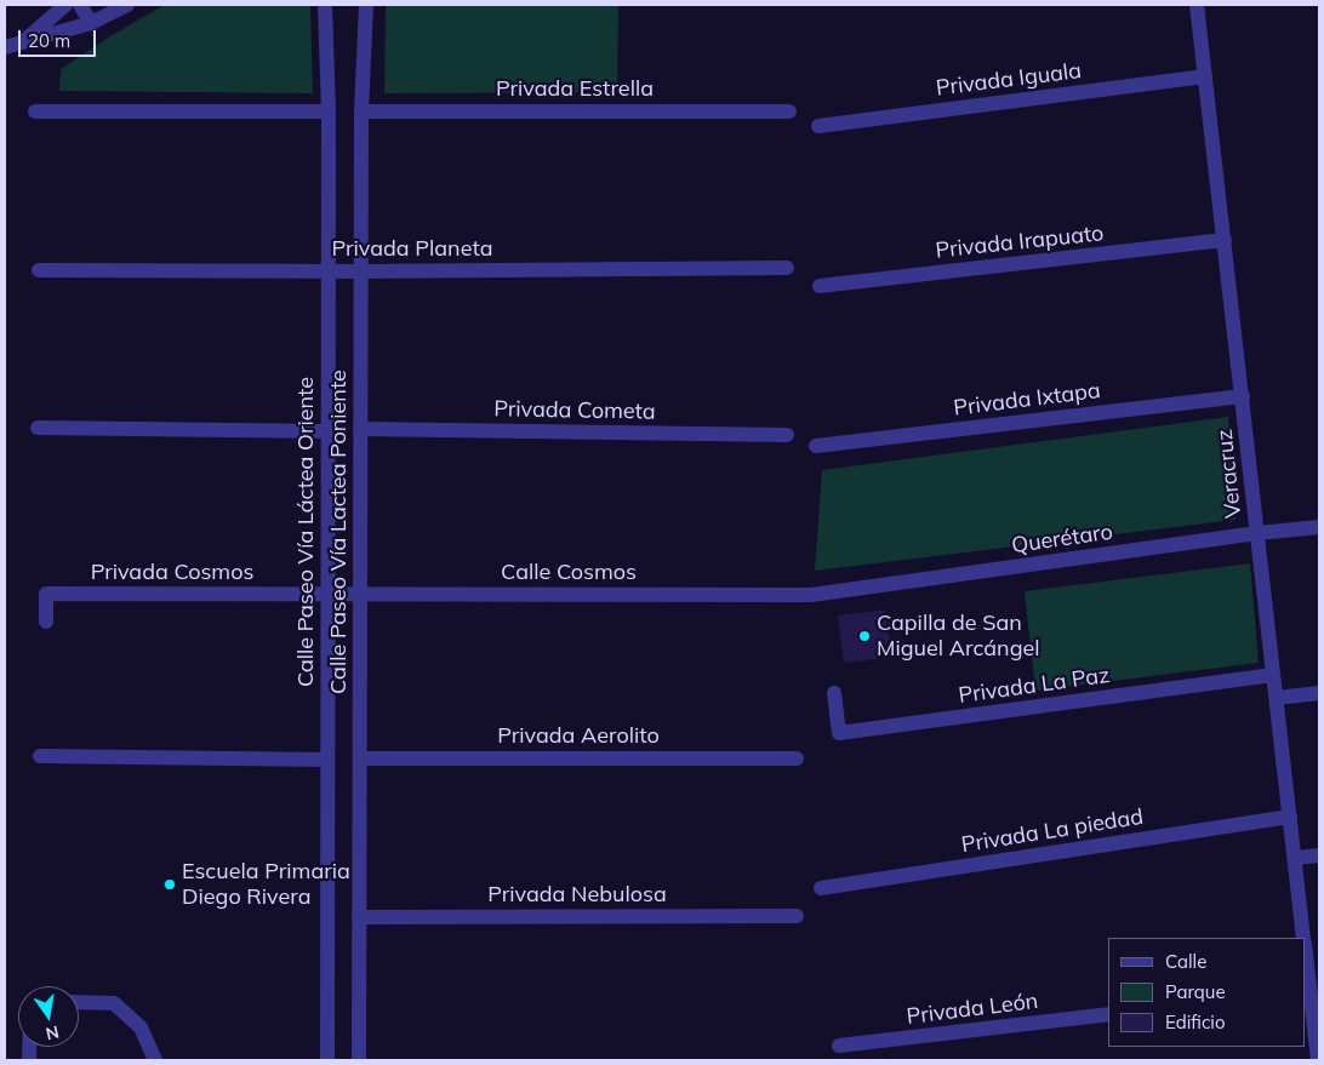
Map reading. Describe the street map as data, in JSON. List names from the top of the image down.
{
  "streets": {
    "street": [
      "Privada Iguala",
      "Privada Estrella",
      "Privada Irapuato",
      "Privada Planeta",
      "Privada Ixtapa",
      "Privada Cometa",
      "Veracruz",
      "Calle Paseo Vía Láctea Oriente",
      "Calle Paseo Vía Lactea Poniente",
      "Querétaro",
      "Privada Cosmos",
      "Calle Cosmos",
      "Privada La Paz",
      "Privada Aerolito",
      "Privada La piedad",
      "Privada Nebulosa",
      "Privada León"
    ]
  },
  "crossings": [
    ["Privada Iguala", "Veracruz"],
    ["Privada Estrella", "Calle Paseo Vía Lactea Poniente"],
    ["Privada Irapuato", "Veracruz"],
    ["Privada Planeta", "Calle Paseo Vía Láctea Oriente"],
    ["Privada Planeta", "Calle Paseo Vía Lactea Poniente"],
    ["Privada Ixtapa", "Veracruz"],
    ["Privada Cometa", "Calle Paseo Vía Lactea Poniente"],
    ["Veracruz", "Querétaro"],
    ["Veracruz", "Privada La Paz"],
    ["Veracruz", "Privada La piedad"],
    ["Calle Paseo Vía Láctea Oriente", "Privada Cosmos"],
    ["Calle Paseo Vía Láctea Oriente", "Calle Cosmos"],
    ["Calle Paseo Vía Lactea Poniente", "Calle Cosmos"],
    ["Calle Paseo Vía Lactea Poniente", "Privada Aerolito"],
    ["Calle Paseo Vía Lactea Poniente", "Privada Nebulosa"],
    ["Querétaro", "Calle Cosmos"],
    ["Privada Cosmos", "Calle Cosmos"]
  ],
  "places": ["Capilla de San Miguel Arcángel", "Escuela Primaria Diego Rivera"],
  "legend": ["Calle", "Parque", "Edificio"],
  "scale_bar": "20 m",
  "north": "bottom"
}
